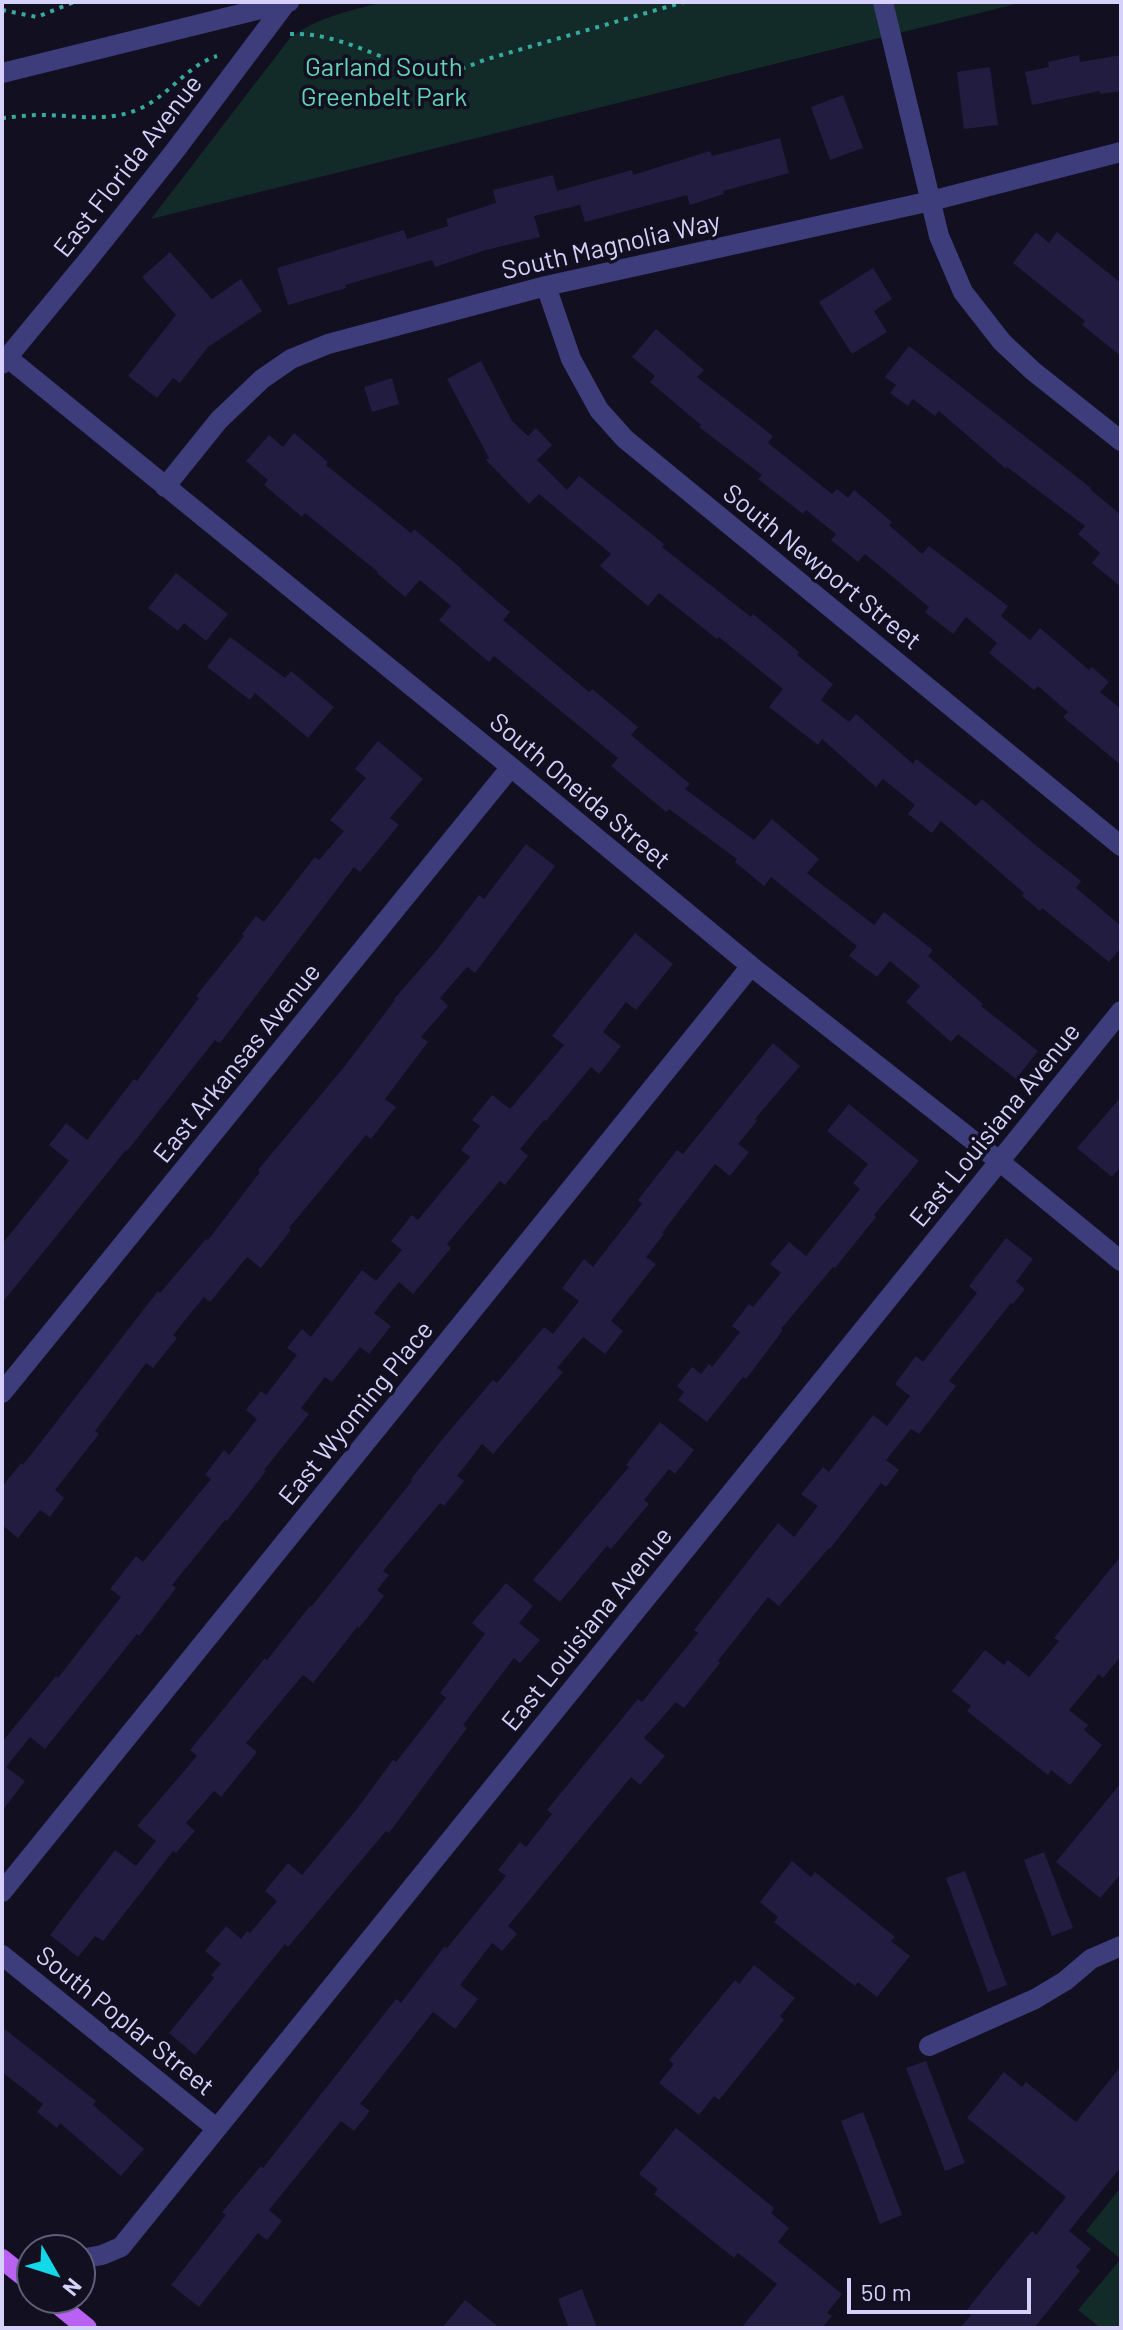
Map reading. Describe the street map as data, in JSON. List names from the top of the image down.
{
  "streets": {
    "street": [
      "East Florida Avenue",
      "South Magnolia Way",
      "South Newport Street",
      "South Oneida Street",
      "East Arkansas Avenue",
      "East Louisiana Avenue",
      "East Wyoming Place",
      "South Poplar Street"
    ]
  },
  "crossings": [
    ["East Florida Avenue", "South Oneida Street"],
    ["South Magnolia Way", "South Newport Street"],
    ["South Magnolia Way", "South Oneida Street"],
    ["South Oneida Street", "East Arkansas Avenue"],
    ["South Oneida Street", "East Louisiana Avenue"],
    ["South Oneida Street", "East Wyoming Place"],
    ["East Louisiana Avenue", "South Poplar Street"]
  ],
  "parks": ["Garland South Greenbelt Park"],
  "scale_bar": "50 m",
  "north": "bottom right"
}
